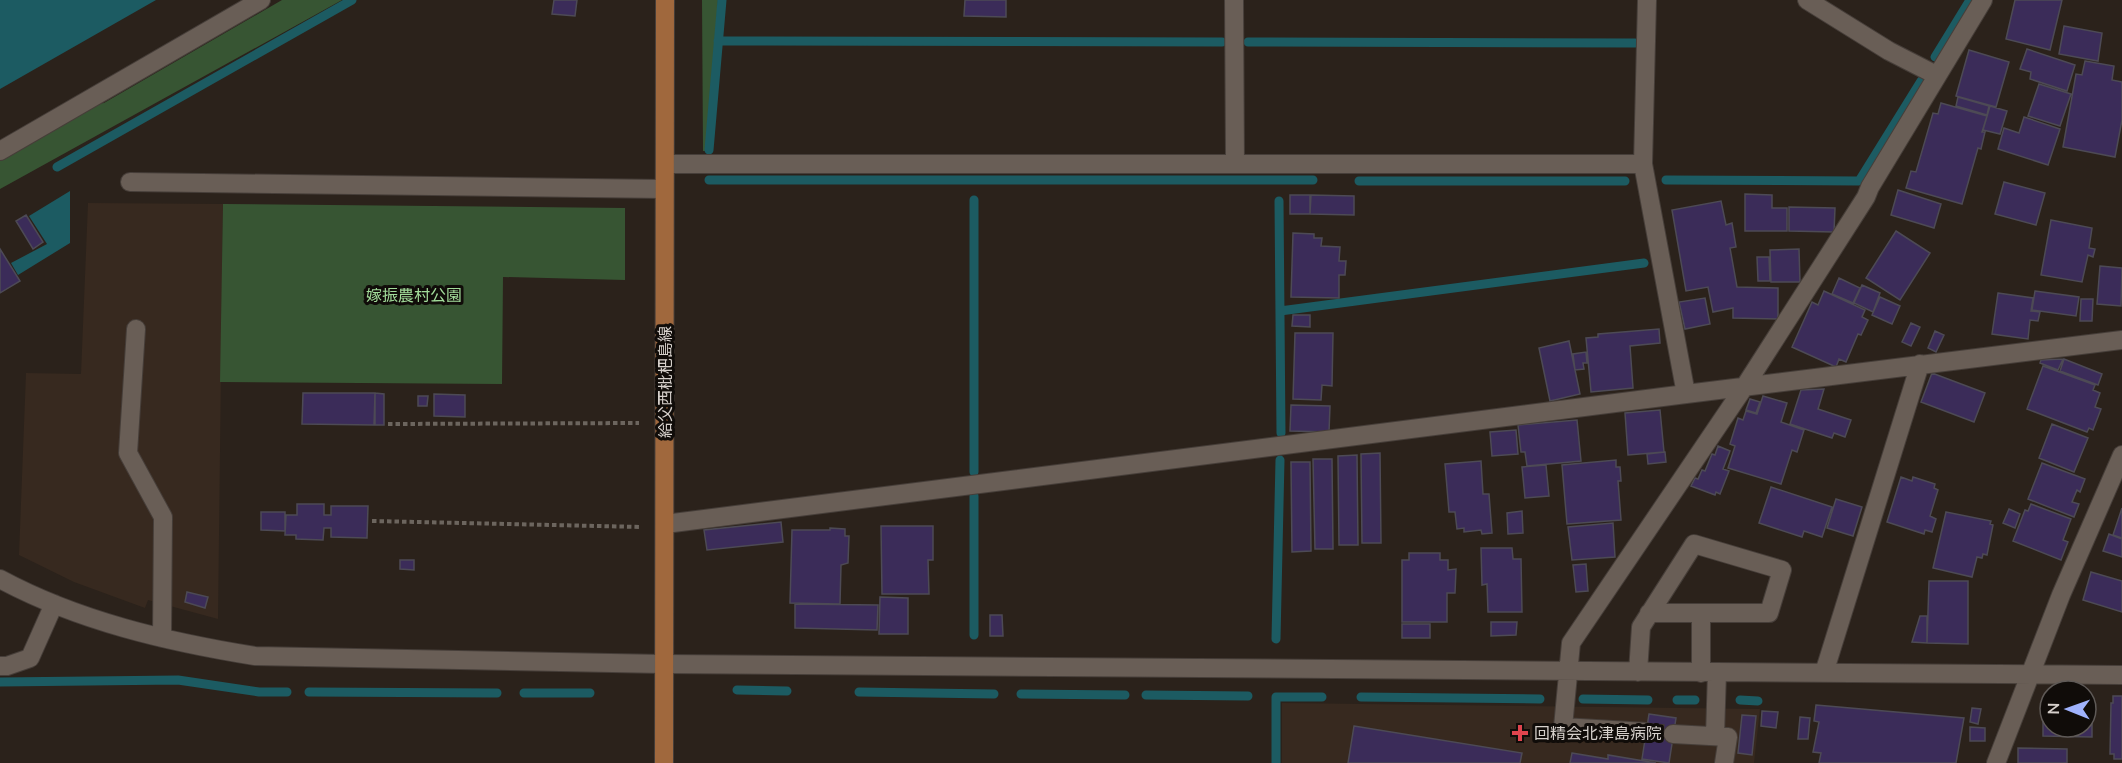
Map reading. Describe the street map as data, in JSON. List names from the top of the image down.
{
  "streets": {
    "main road": ["給父西枇杷島線"]
  },
  "parks": ["嫁振農村公園"],
  "places": {
    "health": ["回精会北津島病院"]
  },
  "north": "left"
}
